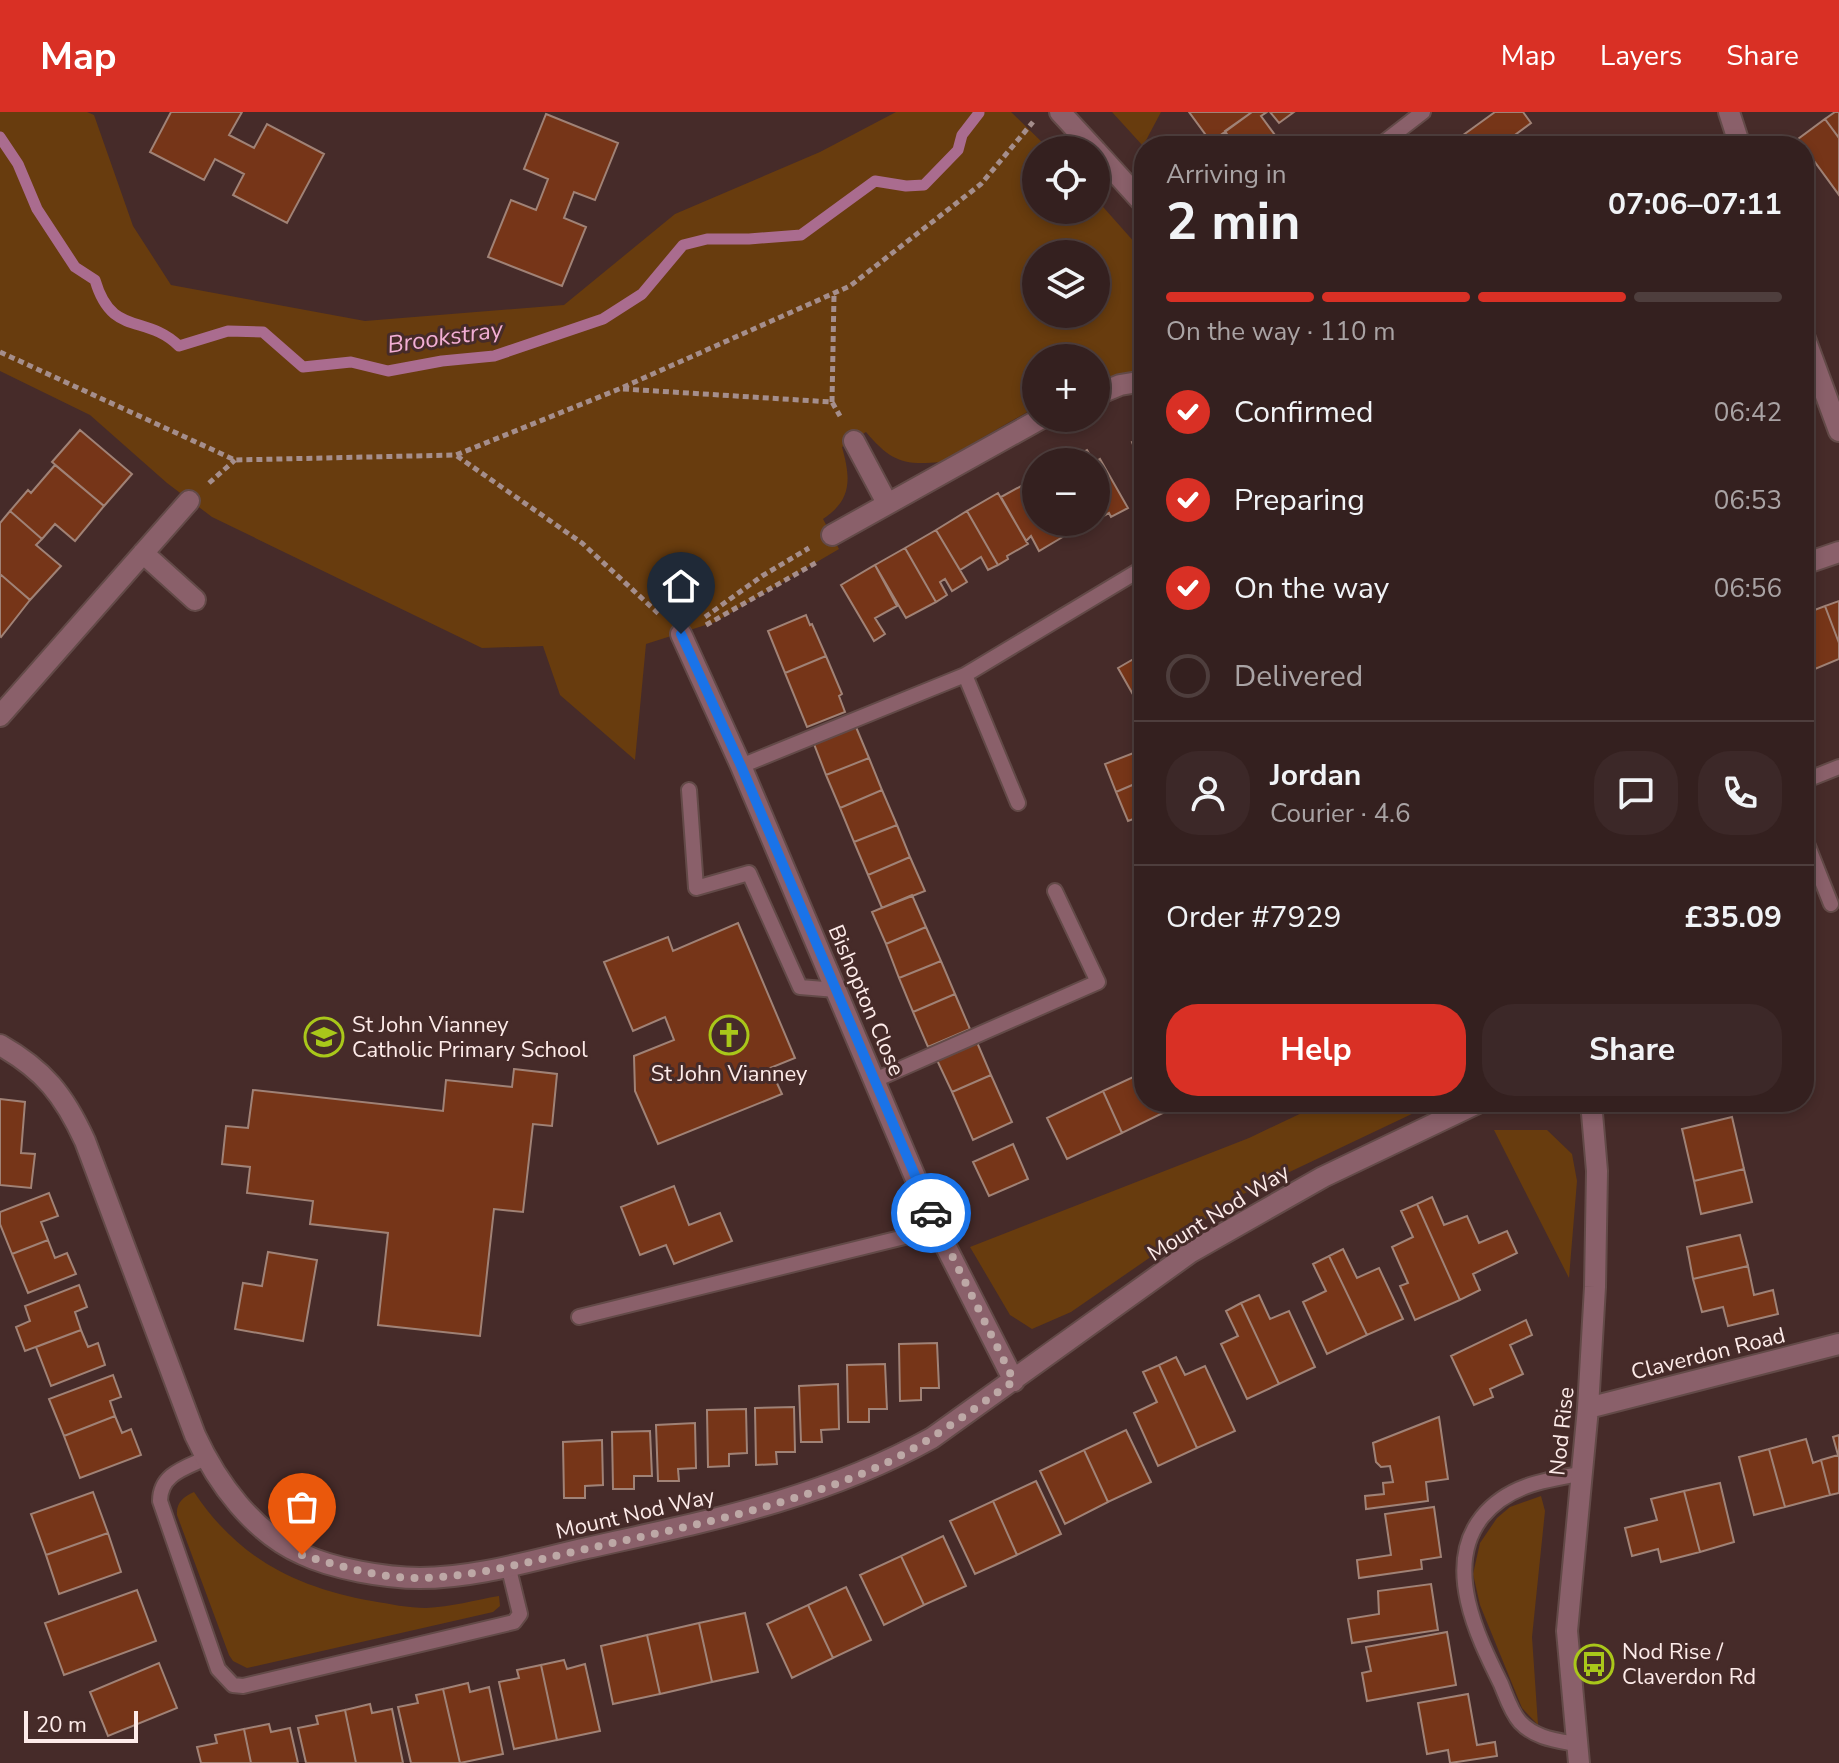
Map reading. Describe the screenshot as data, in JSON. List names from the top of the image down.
{
  "streets": {
    "street": [
      "Bishopton Close",
      "Mount Nod Way",
      "Claverdon Road",
      "Nod Rise"
    ]
  },
  "crossings": [
    ["Bishopton Close", "Mount Nod Way"],
    ["Claverdon Road", "Nod Rise"]
  ],
  "water": ["Brookstray"],
  "places": {
    "church": ["St John Vianney"],
    "school or university": ["St John Vianney Catholic Primary School"],
    "bus stop": ["Nod Rise / Claverdon Rd"]
  },
  "scale_bar": "20 m",
  "page": {
    "header": "Map",
    "nav": ["Map", "Layers", "Share"],
    "map_buttons": ["+", "−"],
    "heading": ["2 min", "Arriving in", "07:06–07:11"],
    "panel": [
      "Jordan",
      "Courier · 4.6",
      "Order #7929",
      "£35.09"
    ],
    "bar": "On the way · 110 m",
    "list": [
      ["Confirmed", "06:42"],
      ["Preparing", "06:53"],
      ["On the way", "06:56"],
      "Delivered"
    ],
    "buttons": ["Help", "Share"],
    "scale": "20 m"
  }
}
